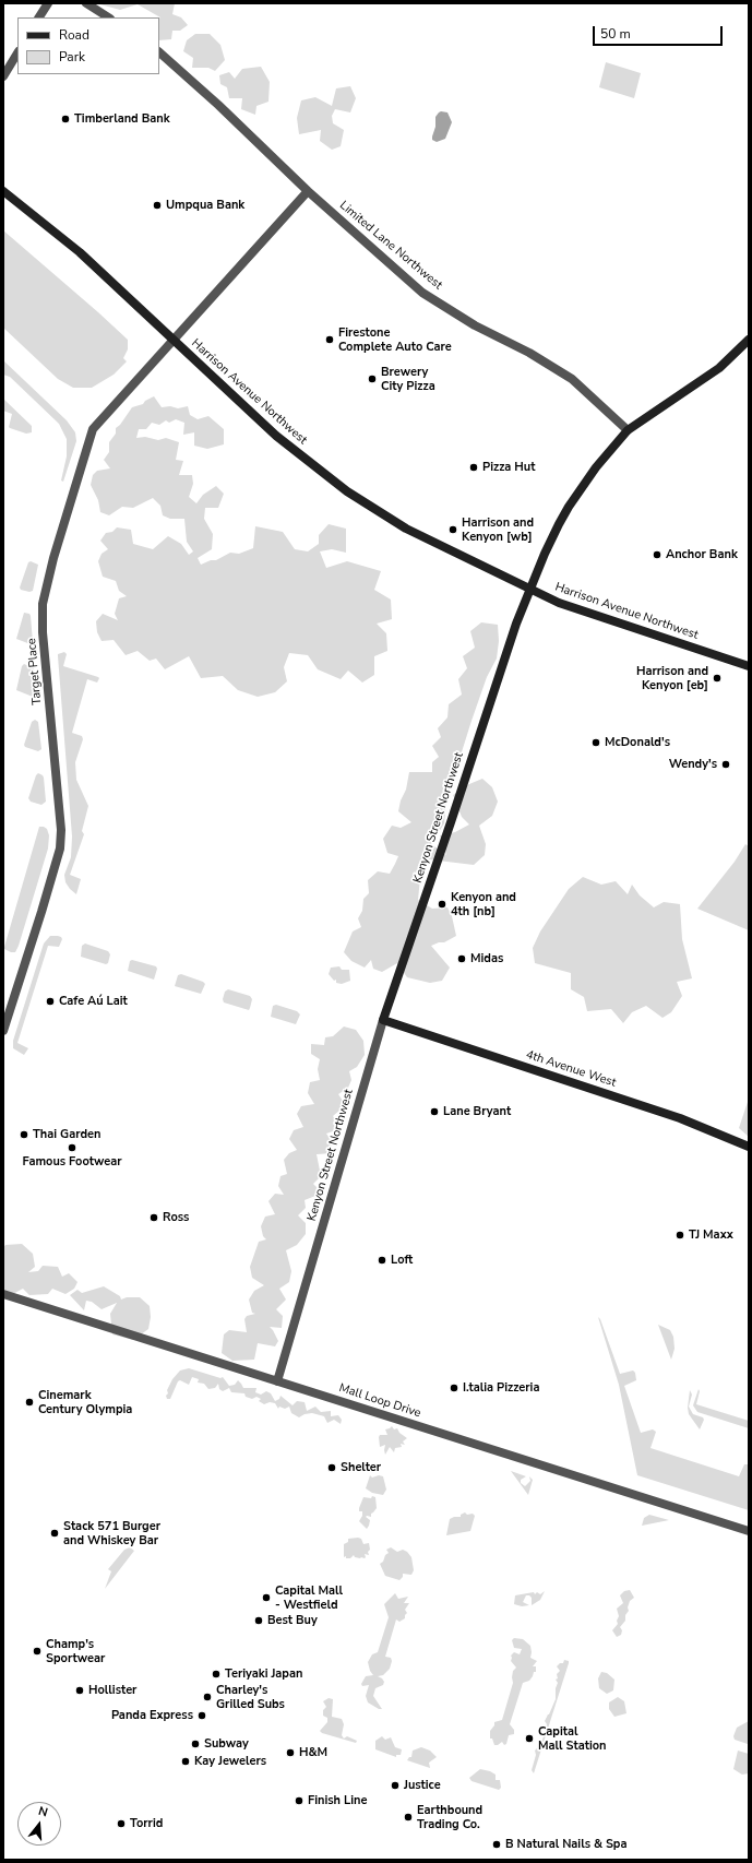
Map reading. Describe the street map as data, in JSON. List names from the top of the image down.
{
  "streets": {
    "street": [
      "Limited Lane Northwest",
      "Harrison Avenue Northwest",
      "Target Place",
      "Kenyon Street Northwest",
      "4th Avenue West",
      "Mall Loop Drive"
    ]
  },
  "crossings": [
    ["Limited Lane Northwest", "Target Place"],
    ["Limited Lane Northwest", "Kenyon Street Northwest"],
    ["Harrison Avenue Northwest", "Target Place"],
    ["Harrison Avenue Northwest", "Kenyon Street Northwest"],
    ["Kenyon Street Northwest", "4th Avenue West"],
    ["Kenyon Street Northwest", "Mall Loop Drive"]
  ],
  "places": [
    "Timberland Bank",
    "Umpqua Bank",
    "Firestone Complete Auto Care",
    "Brewery City Pizza",
    "Pizza Hut",
    "Harrison and Kenyon [wb]",
    "Anchor Bank",
    "Harrison and Kenyon [eb]",
    "McDonald's",
    "Wendy's",
    "Kenyon and 4th [nb]",
    "Midas",
    "Cafe Aú Lait",
    "Lane Bryant",
    "Thai Garden",
    "Famous Footwear",
    "Ross",
    "TJ Maxx",
    "Loft",
    "I.talia Pizzeria",
    "Cinemark Century Olympia",
    "Shelter",
    "Stack 571 Burger and Whiskey Bar",
    "Capital Mall - Westfield",
    "Best Buy",
    "Champ's Sportwear",
    "Teriyaki Japan",
    "Hollister",
    "Charley's Grilled Subs",
    "Panda Express",
    "Capital Mall Station",
    "Subway",
    "H&M",
    "Kay Jewelers",
    "Justice",
    "Finish Line",
    "Earthbound Trading Co.",
    "Torrid",
    "B Natural Nails & Spa"
  ],
  "legend": ["Road", "Park"],
  "scale_bar": "50 m",
  "north": "top"
}
